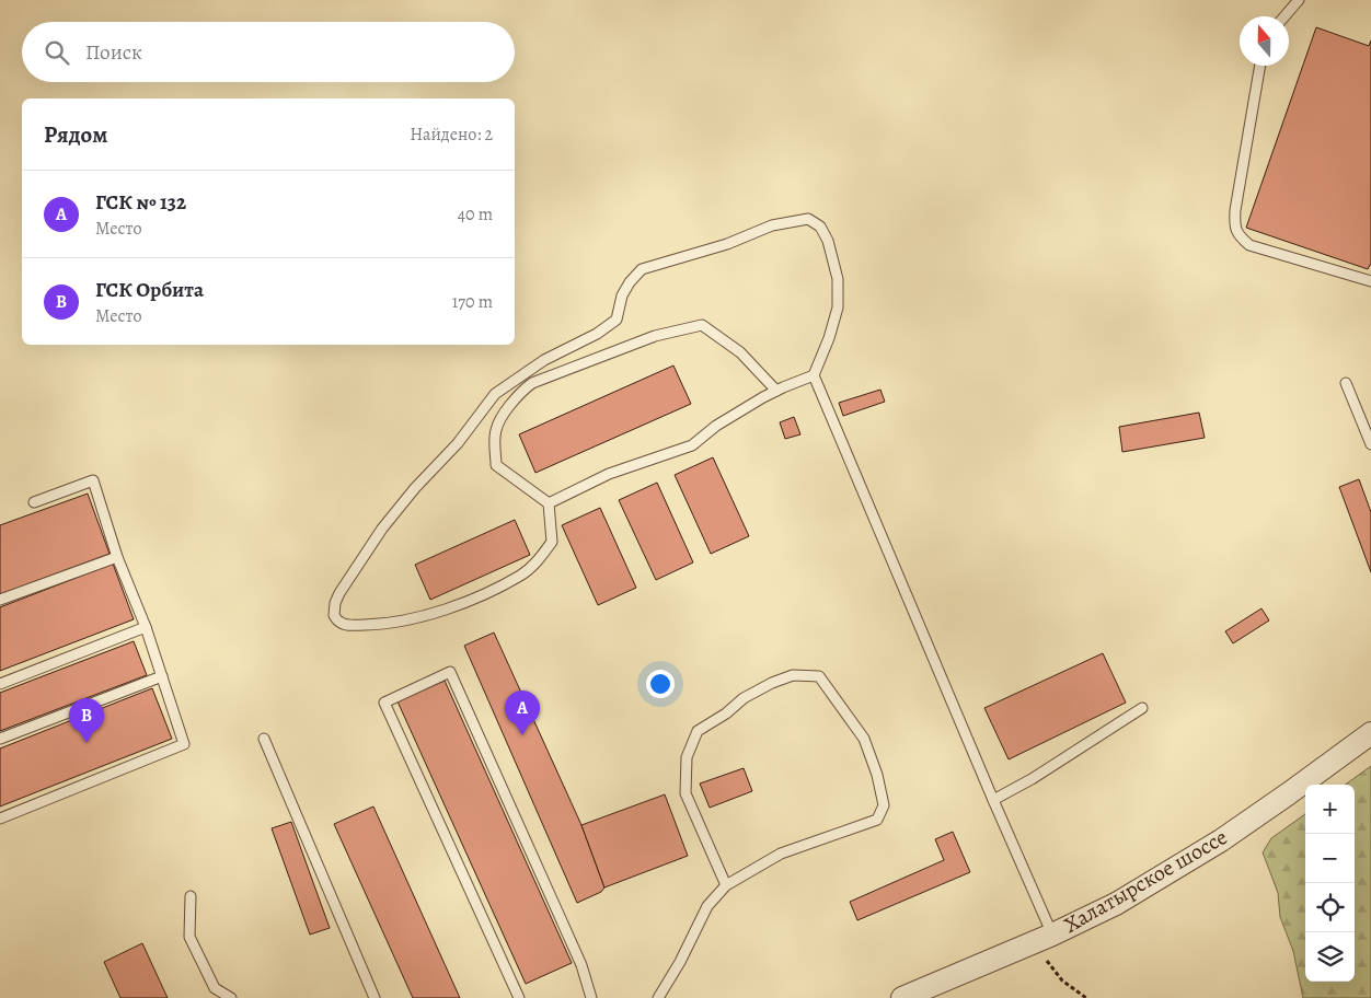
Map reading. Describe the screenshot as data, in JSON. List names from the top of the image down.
{
  "streets": {
    "street": ["Халатырское шоссе"]
  },
  "north": "top",
  "page": {
    "search": "Поиск",
    "heading": ["Рядом", "Найдено: 2"],
    "list": [
      {
        "mark": "A",
        "name": "ГСК № 132",
        "note": "Место",
        "value": "40 m"
      },
      {
        "mark": "B",
        "name": "ГСК Орбита",
        "note": "Место",
        "value": "170 m"
      }
    ],
    "pins": ["A", "B"],
    "map_buttons": ["+", "−"]
  }
}
